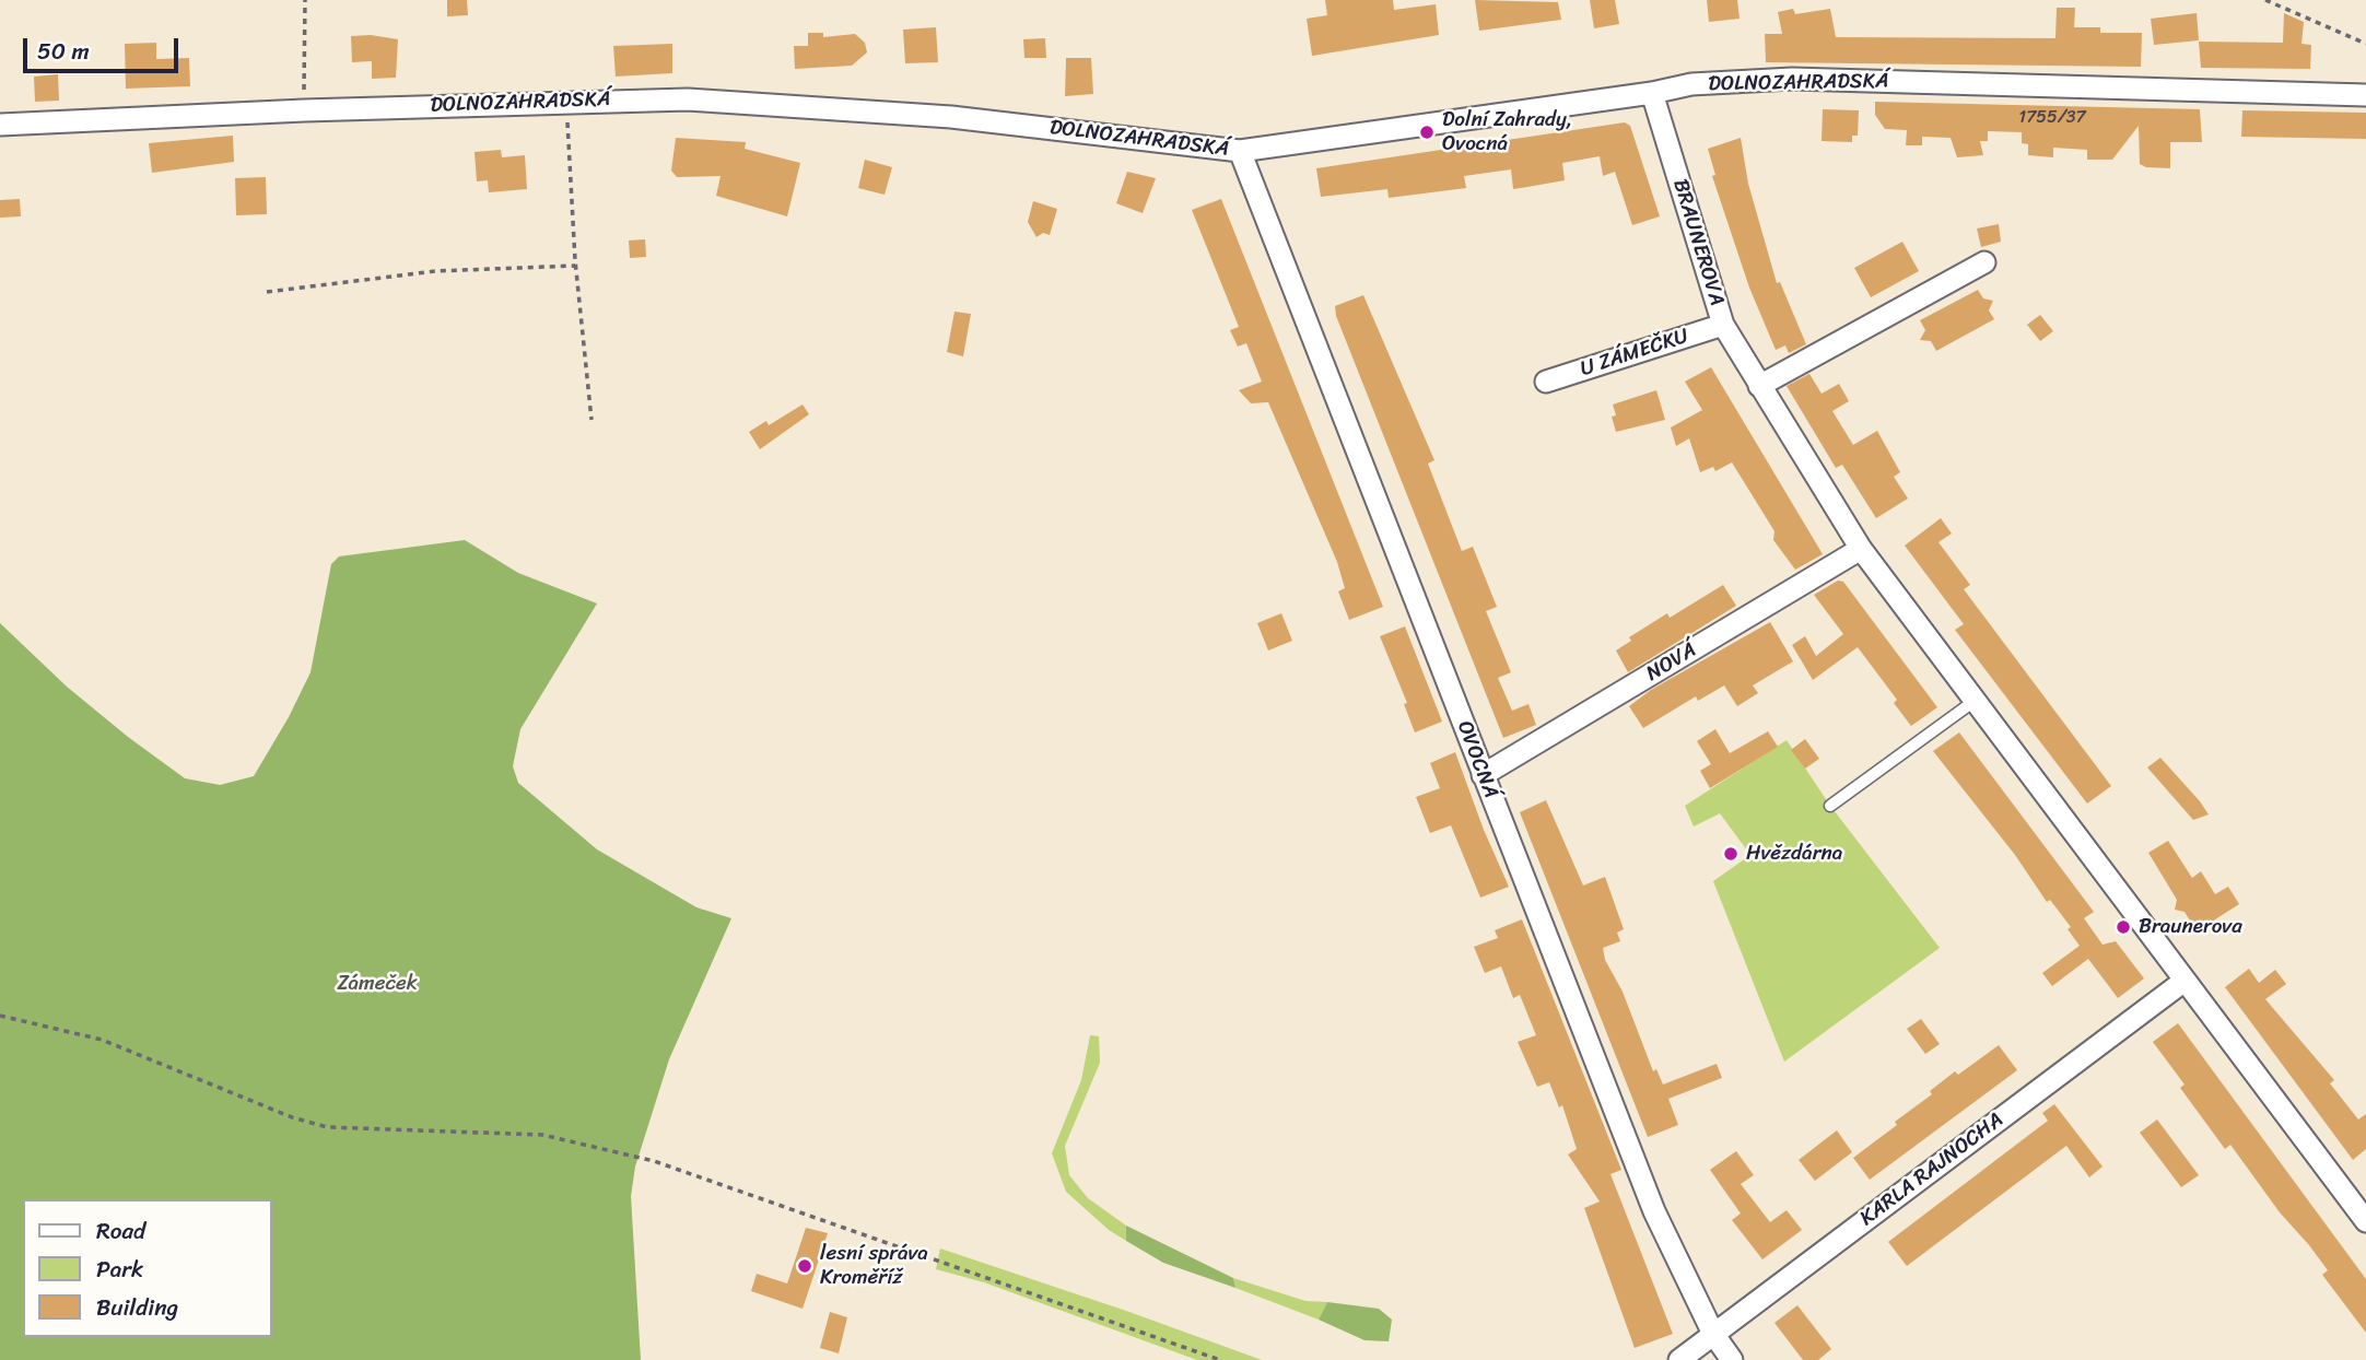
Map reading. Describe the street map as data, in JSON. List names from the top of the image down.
{
  "streets": {
    "street": [
      "DOLNOZAHRADSKÁ",
      "BRAUNEROVA",
      "U ZÁMEČKU",
      "NOVÁ",
      "OVOCNÁ",
      "KARLA RAJNOCHA"
    ]
  },
  "crossings": [
    ["DOLNOZAHRADSKÁ", "BRAUNEROVA"],
    ["DOLNOZAHRADSKÁ", "OVOCNÁ"],
    ["BRAUNEROVA", "U ZÁMEČKU"],
    ["BRAUNEROVA", "NOVÁ"],
    ["BRAUNEROVA", "KARLA RAJNOCHA"],
    ["NOVÁ", "OVOCNÁ"],
    ["OVOCNÁ", "KARLA RAJNOCHA"]
  ],
  "parks": ["Zámeček"],
  "places": [
    "Dolní Zahrady, Ovocná",
    "Hvězdárna",
    "Braunerova",
    "lesní správa Kroměříž"
  ],
  "house_numbers": ["1755/37"],
  "legend": ["Road", "Park", "Building"],
  "scale_bar": "50 m"
}
